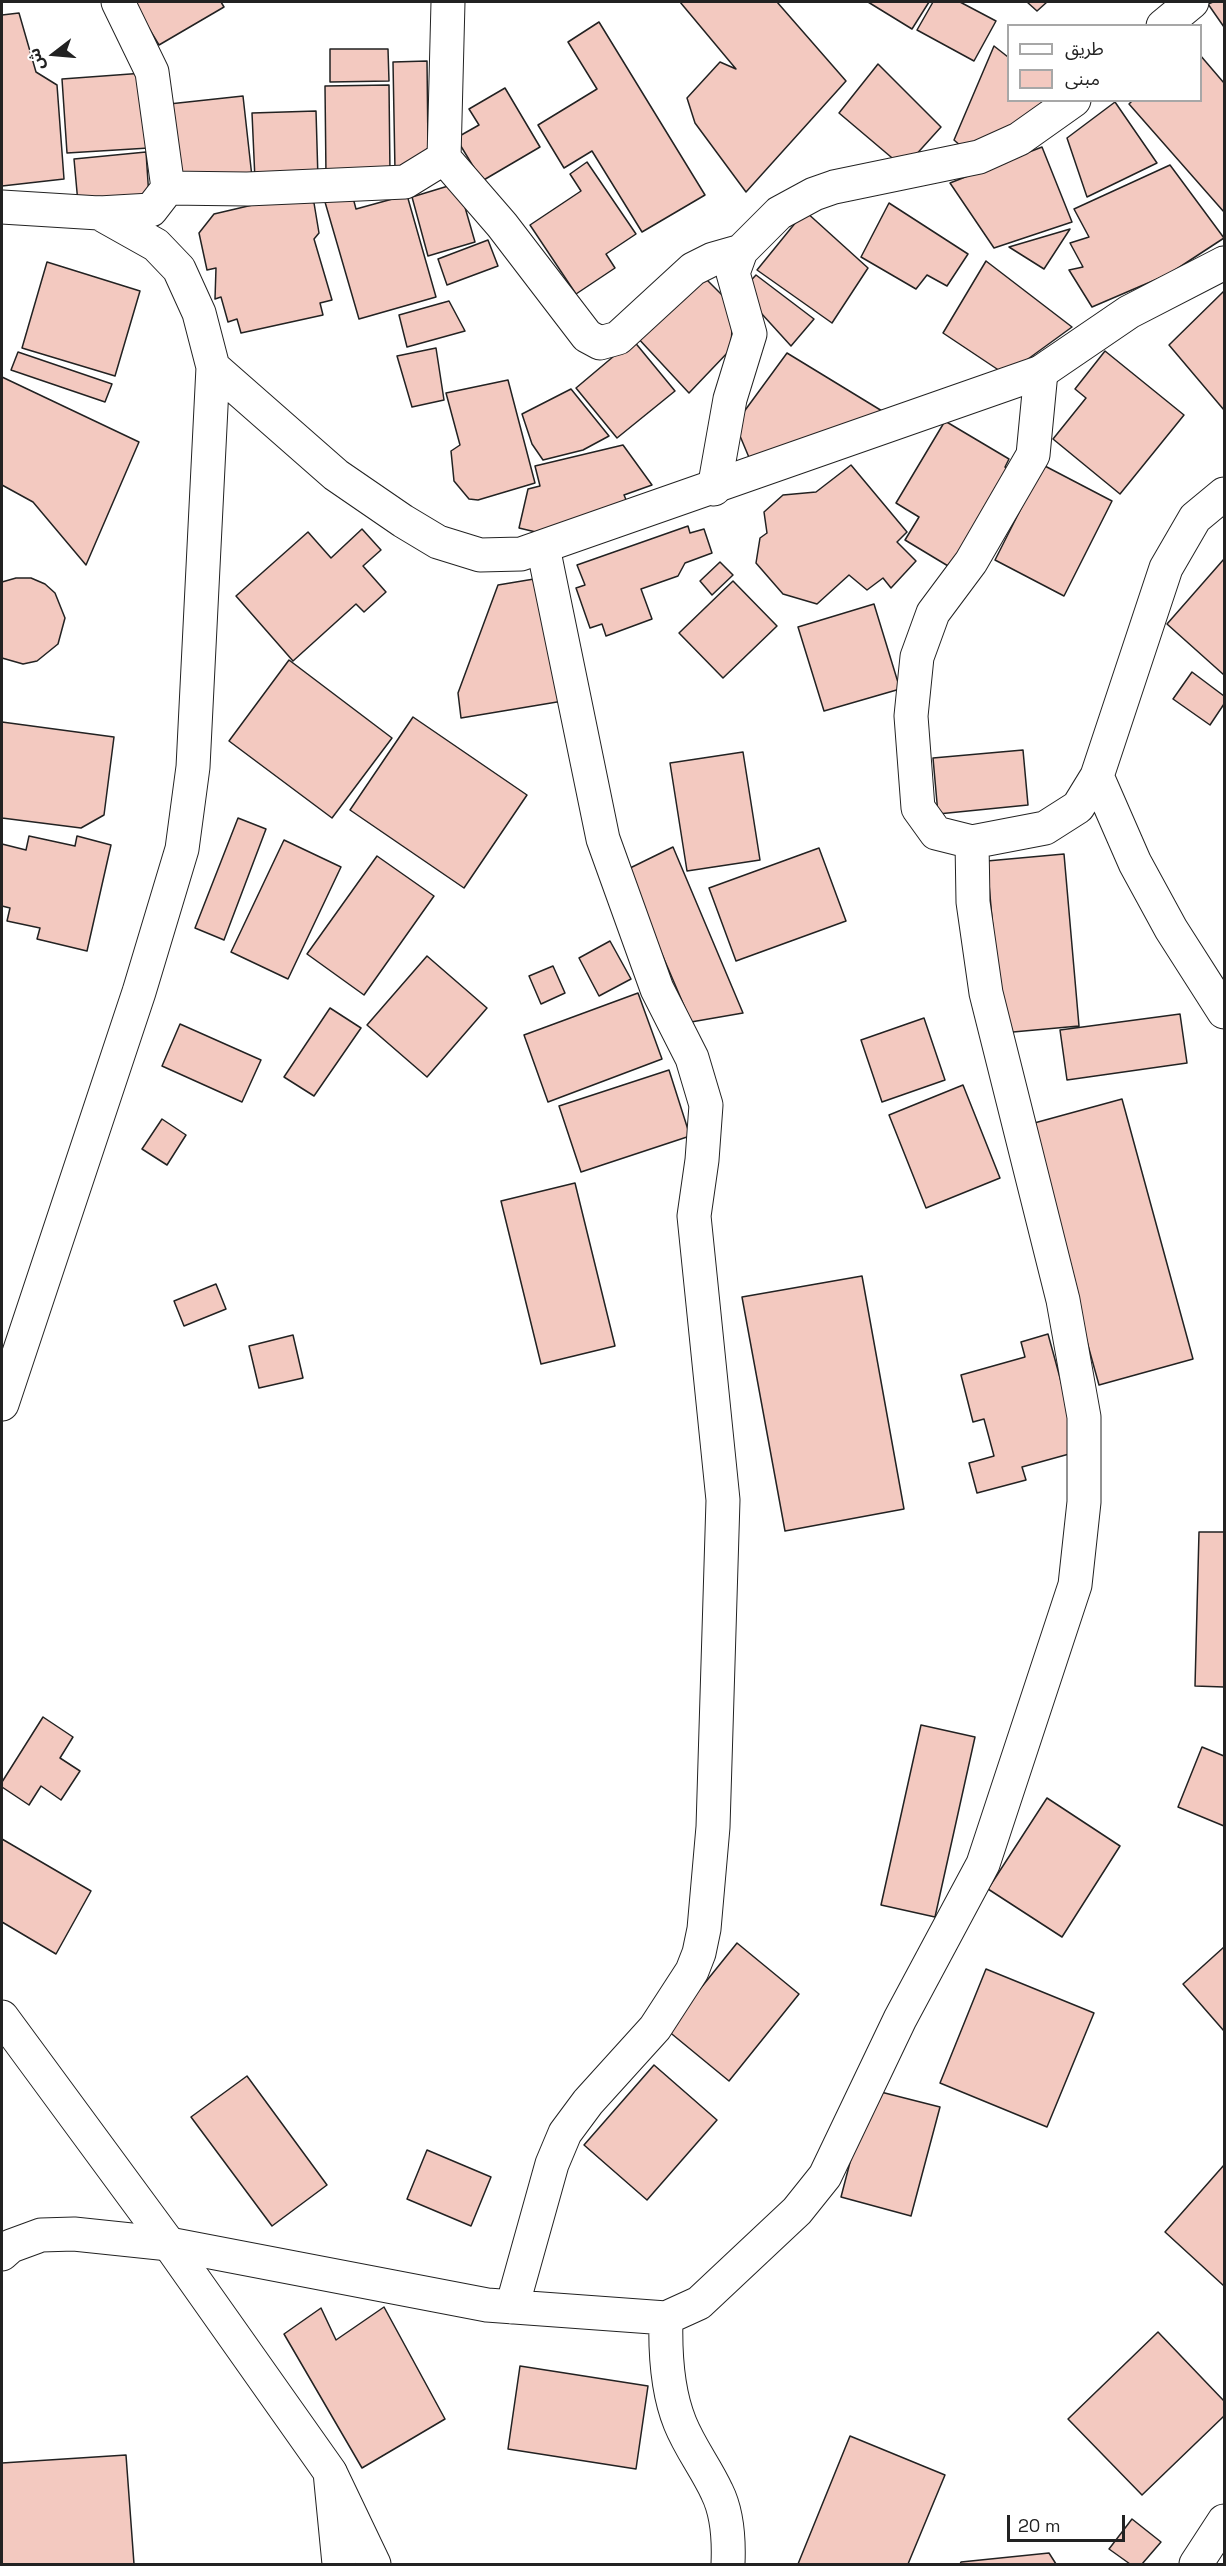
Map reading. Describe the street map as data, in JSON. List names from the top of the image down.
{
  "legend": ["طريق", "مبنى"],
  "scale_bar": "20 m",
  "north": "left"
}
